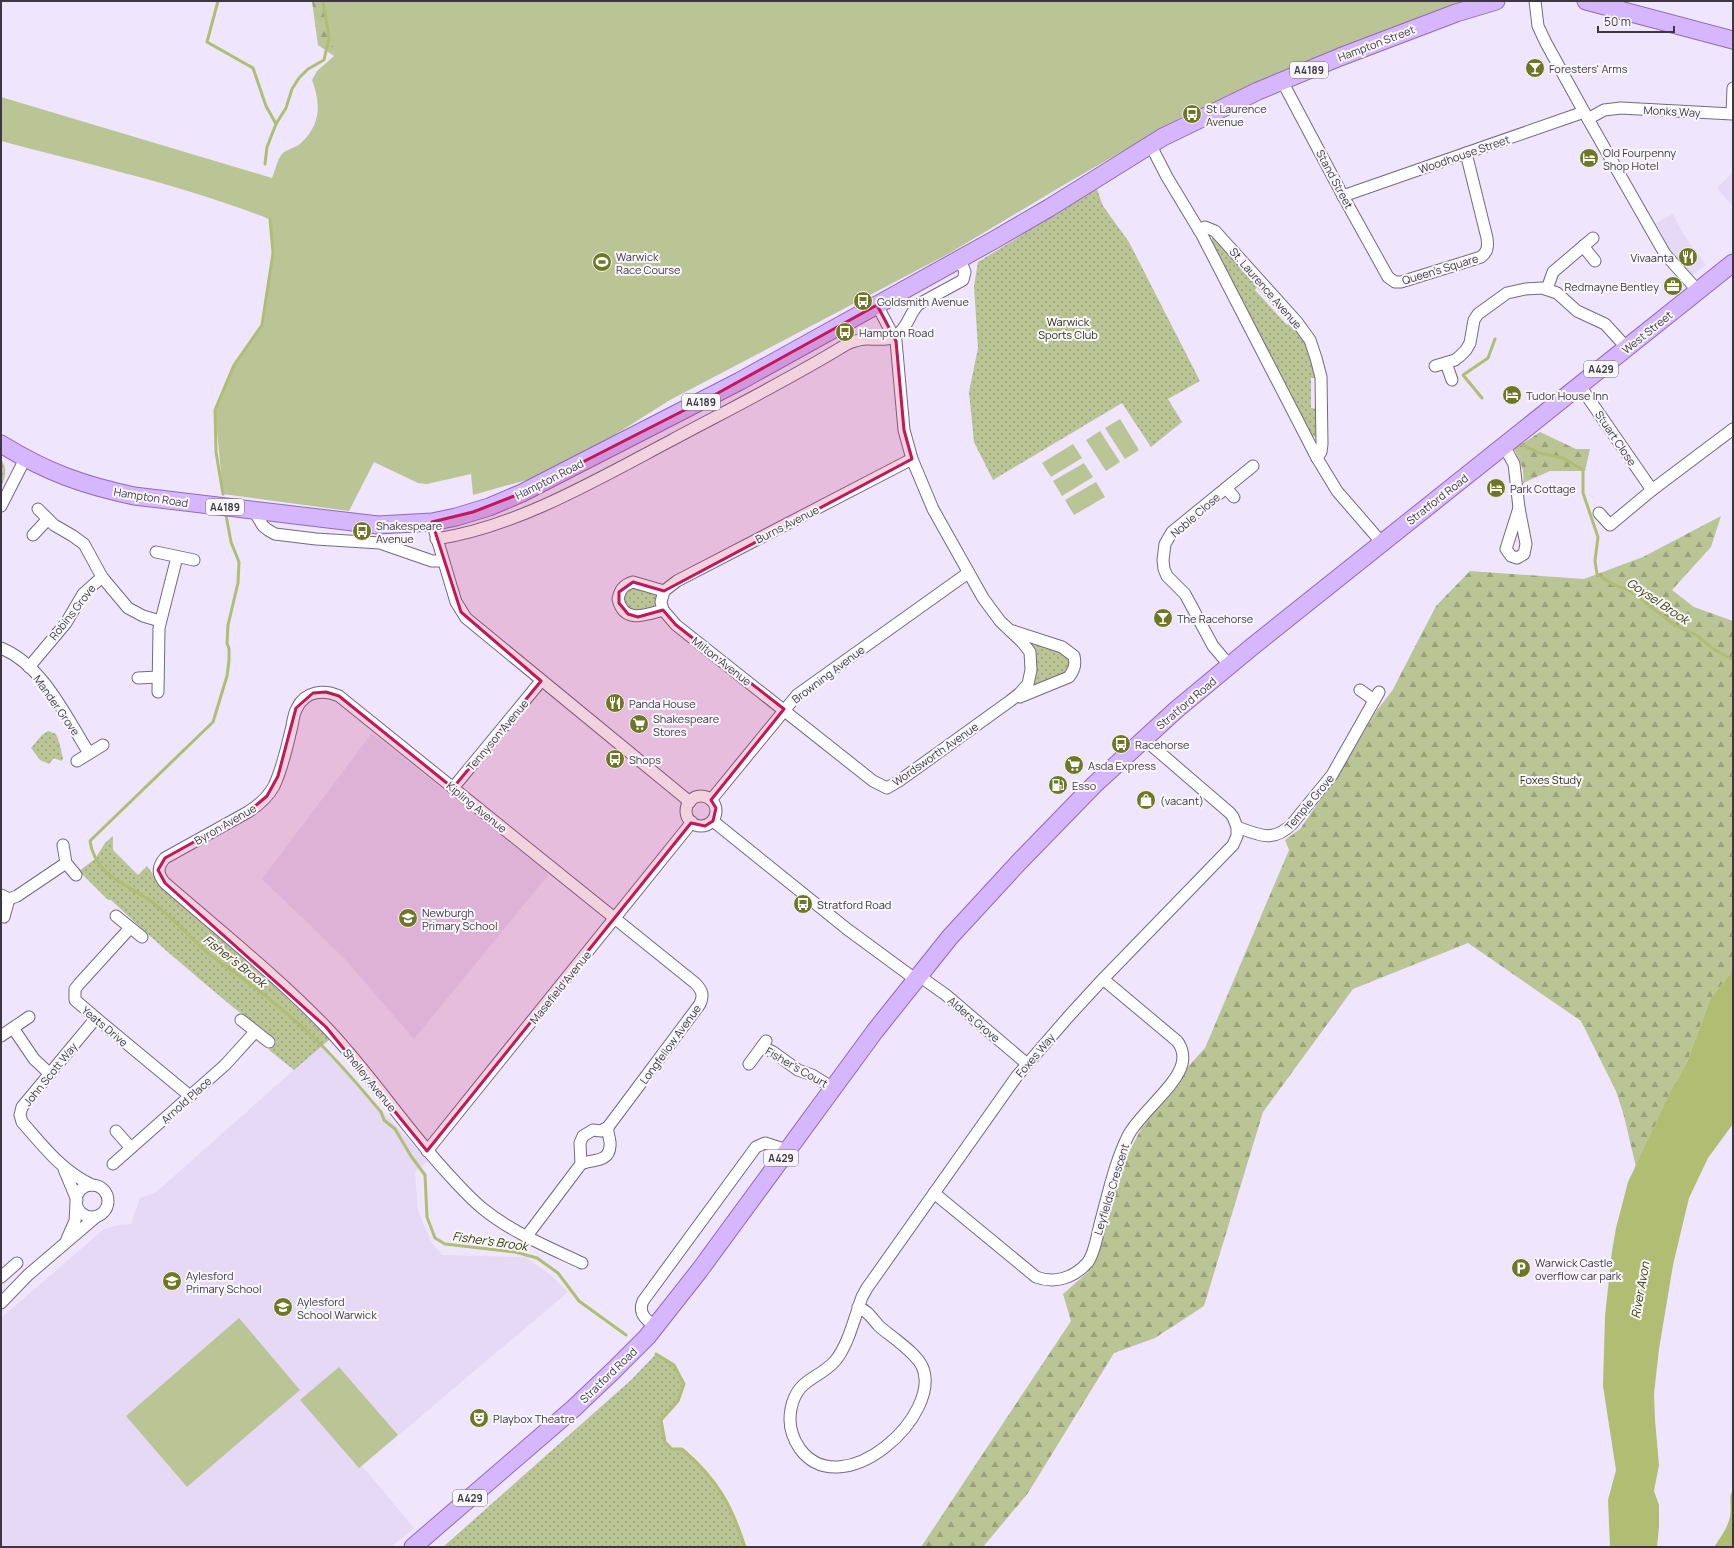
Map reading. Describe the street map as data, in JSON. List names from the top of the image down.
{
  "streets": {
    "main road": [
      "Hampton Street",
      "A4189",
      "West Street",
      "A429",
      "Hampton Road",
      "Stratford Road"
    ],
    "street": [
      "Monks Way",
      "Woodhouse Street",
      "Stand Street",
      "Queen's Square",
      "St. Laurence Avenue",
      "Stuart Close",
      "Noble Close",
      "Burns Avenue",
      "Robins Grove",
      "Milton Avenue",
      "Browning Avenue",
      "Mander Grove",
      "Tennyson Avenue",
      "Wordsworth Avenue",
      "Temple Grove",
      "Kipling Avenue",
      "Byron Avenue",
      "Masefield Avenue",
      "Alders Grove",
      "Yeats Drive",
      "Longfellow Avenue",
      "Foxes Way",
      "Fisher's Court",
      "John Scott Way",
      "Shelley Avenue",
      "Arnold Place",
      "Leyfields Crescent"
    ]
  },
  "crossings": [
    ["Hampton Street", "Stand Street"],
    ["Hampton Street", "St. Laurence Avenue"],
    ["Hampton Street", "Hampton Road"],
    ["Monks Way", "Woodhouse Street"],
    ["Woodhouse Street", "Stand Street"],
    ["Woodhouse Street", "Queen's Square"],
    ["Stand Street", "Queen's Square"],
    ["St. Laurence Avenue", "Hampton Road"],
    ["St. Laurence Avenue", "Stratford Road"],
    ["West Street", "Stuart Close"],
    ["West Street", "Stratford Road"],
    ["Stratford Road", "Noble Close"],
    ["Stratford Road", "Alders Grove"],
    ["Stratford Road", "Fisher's Court"],
    ["Robins Grove", "Mander Grove"],
    ["Milton Avenue", "Browning Avenue"],
    ["Milton Avenue", "Wordsworth Avenue"],
    ["Browning Avenue", "Wordsworth Avenue"],
    ["Browning Avenue", "Masefield Avenue"],
    ["Tennyson Avenue", "Kipling Avenue"],
    ["Temple Grove", "Foxes Way"],
    ["Kipling Avenue", "Byron Avenue"],
    ["Kipling Avenue", "Masefield Avenue"],
    ["Kipling Avenue", "Longfellow Avenue"],
    ["Byron Avenue", "Shelley Avenue"],
    ["Masefield Avenue", "Longfellow Avenue"],
    ["Masefield Avenue", "Shelley Avenue"],
    ["Alders Grove", "Foxes Way"],
    ["Yeats Drive", "John Scott Way"],
    ["Yeats Drive", "Arnold Place"],
    ["Foxes Way", "Leyfields Crescent"]
  ],
  "water": ["Goysel Brook", "Fisher's Brook", "River Avon"],
  "parks": ["Warwick Sports Club", "Foxes Study"],
  "places": {
    "bar": ["Foresters' Arms", "The Racehorse"],
    "bus stop": [
      "St Laurence Avenue",
      "Goldsmith Avenue",
      "Hampton Road",
      "Shakespeare Avenue",
      "Racehorse",
      "Shops",
      "Stratford Road"
    ],
    "hotel": ["Old Fourpenny Shop Hotel", "Tudor House Inn", "Park Cottage"],
    "restaurant": ["Vivaanta", "Panda House"],
    "sports": ["Warwick Race Course"],
    "office": ["Redmayne Bentley"],
    "supermarket": ["Shakespeare Stores", "Asda Express"],
    "fuel station": ["Esso"],
    "shop": ["(vacant)"],
    "school or university": ["Newburgh Primary School", "Aylesford Primary School", "Aylesford School Warwick"],
    "parking": ["Warwick Castle overflow car park"],
    "theatre": ["Playbox Theatre"]
  },
  "scale_bar": "50 m"
}
